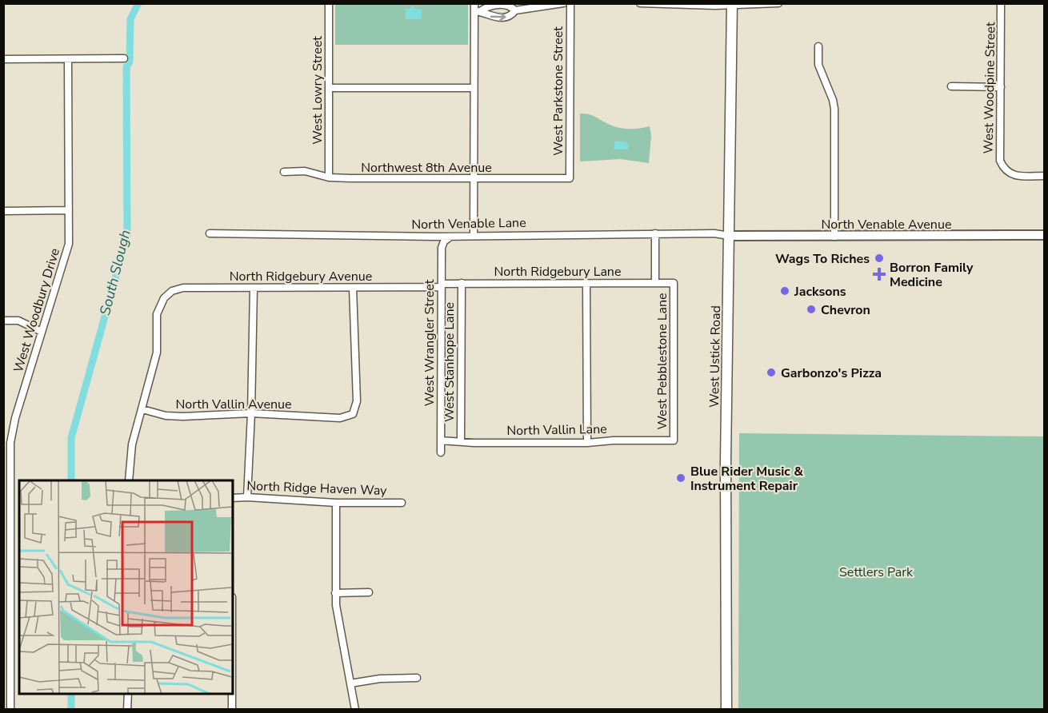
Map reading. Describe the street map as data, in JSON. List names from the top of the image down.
{
  "streets": {
    "main road": ["West Ustick Road"],
    "street": [
      "West Woodpine Street",
      "West Lowry Street",
      "West Parkstone Street",
      "Northwest 8th Avenue",
      "North Venable Lane",
      "North Venable Avenue",
      "North Ridgebury Lane",
      "North Ridgebury Avenue",
      "West Woodbury Drive",
      "West Wrangler Street",
      "West Pebblestone Lane",
      "West Stanhope Lane",
      "North Vallin Avenue",
      "North Vallin Lane",
      "North Ridge Haven Way"
    ]
  },
  "crossings": [
    ["West Lowry Street", "Northwest 8th Avenue"],
    ["West Parkstone Street", "Northwest 8th Avenue"],
    ["North Venable Lane", "North Venable Avenue"],
    ["North Venable Lane", "West Wrangler Street"],
    ["North Venable Lane", "West Ustick Road"],
    ["North Venable Lane", "West Pebblestone Lane"],
    ["North Venable Avenue", "West Ustick Road"],
    ["North Ridgebury Lane", "North Ridgebury Avenue"],
    ["North Ridgebury Lane", "West Wrangler Street"],
    ["North Ridgebury Lane", "West Pebblestone Lane"],
    ["North Ridgebury Lane", "West Stanhope Lane"],
    ["North Ridgebury Avenue", "West Wrangler Street"],
    ["North Ridgebury Avenue", "North Vallin Avenue"],
    ["West Wrangler Street", "North Vallin Lane"],
    ["West Pebblestone Lane", "North Vallin Lane"],
    ["West Stanhope Lane", "North Vallin Lane"]
  ],
  "water": ["South Slough"],
  "parks": ["Settlers Park"],
  "places": {
    "other": [
      "Wags To Riches",
      "Jacksons",
      "Chevron",
      "Garbonzo's Pizza",
      "Blue Rider Music & Instrument Repair"
    ],
    "health": ["Borron Family Medicine"]
  }
}
